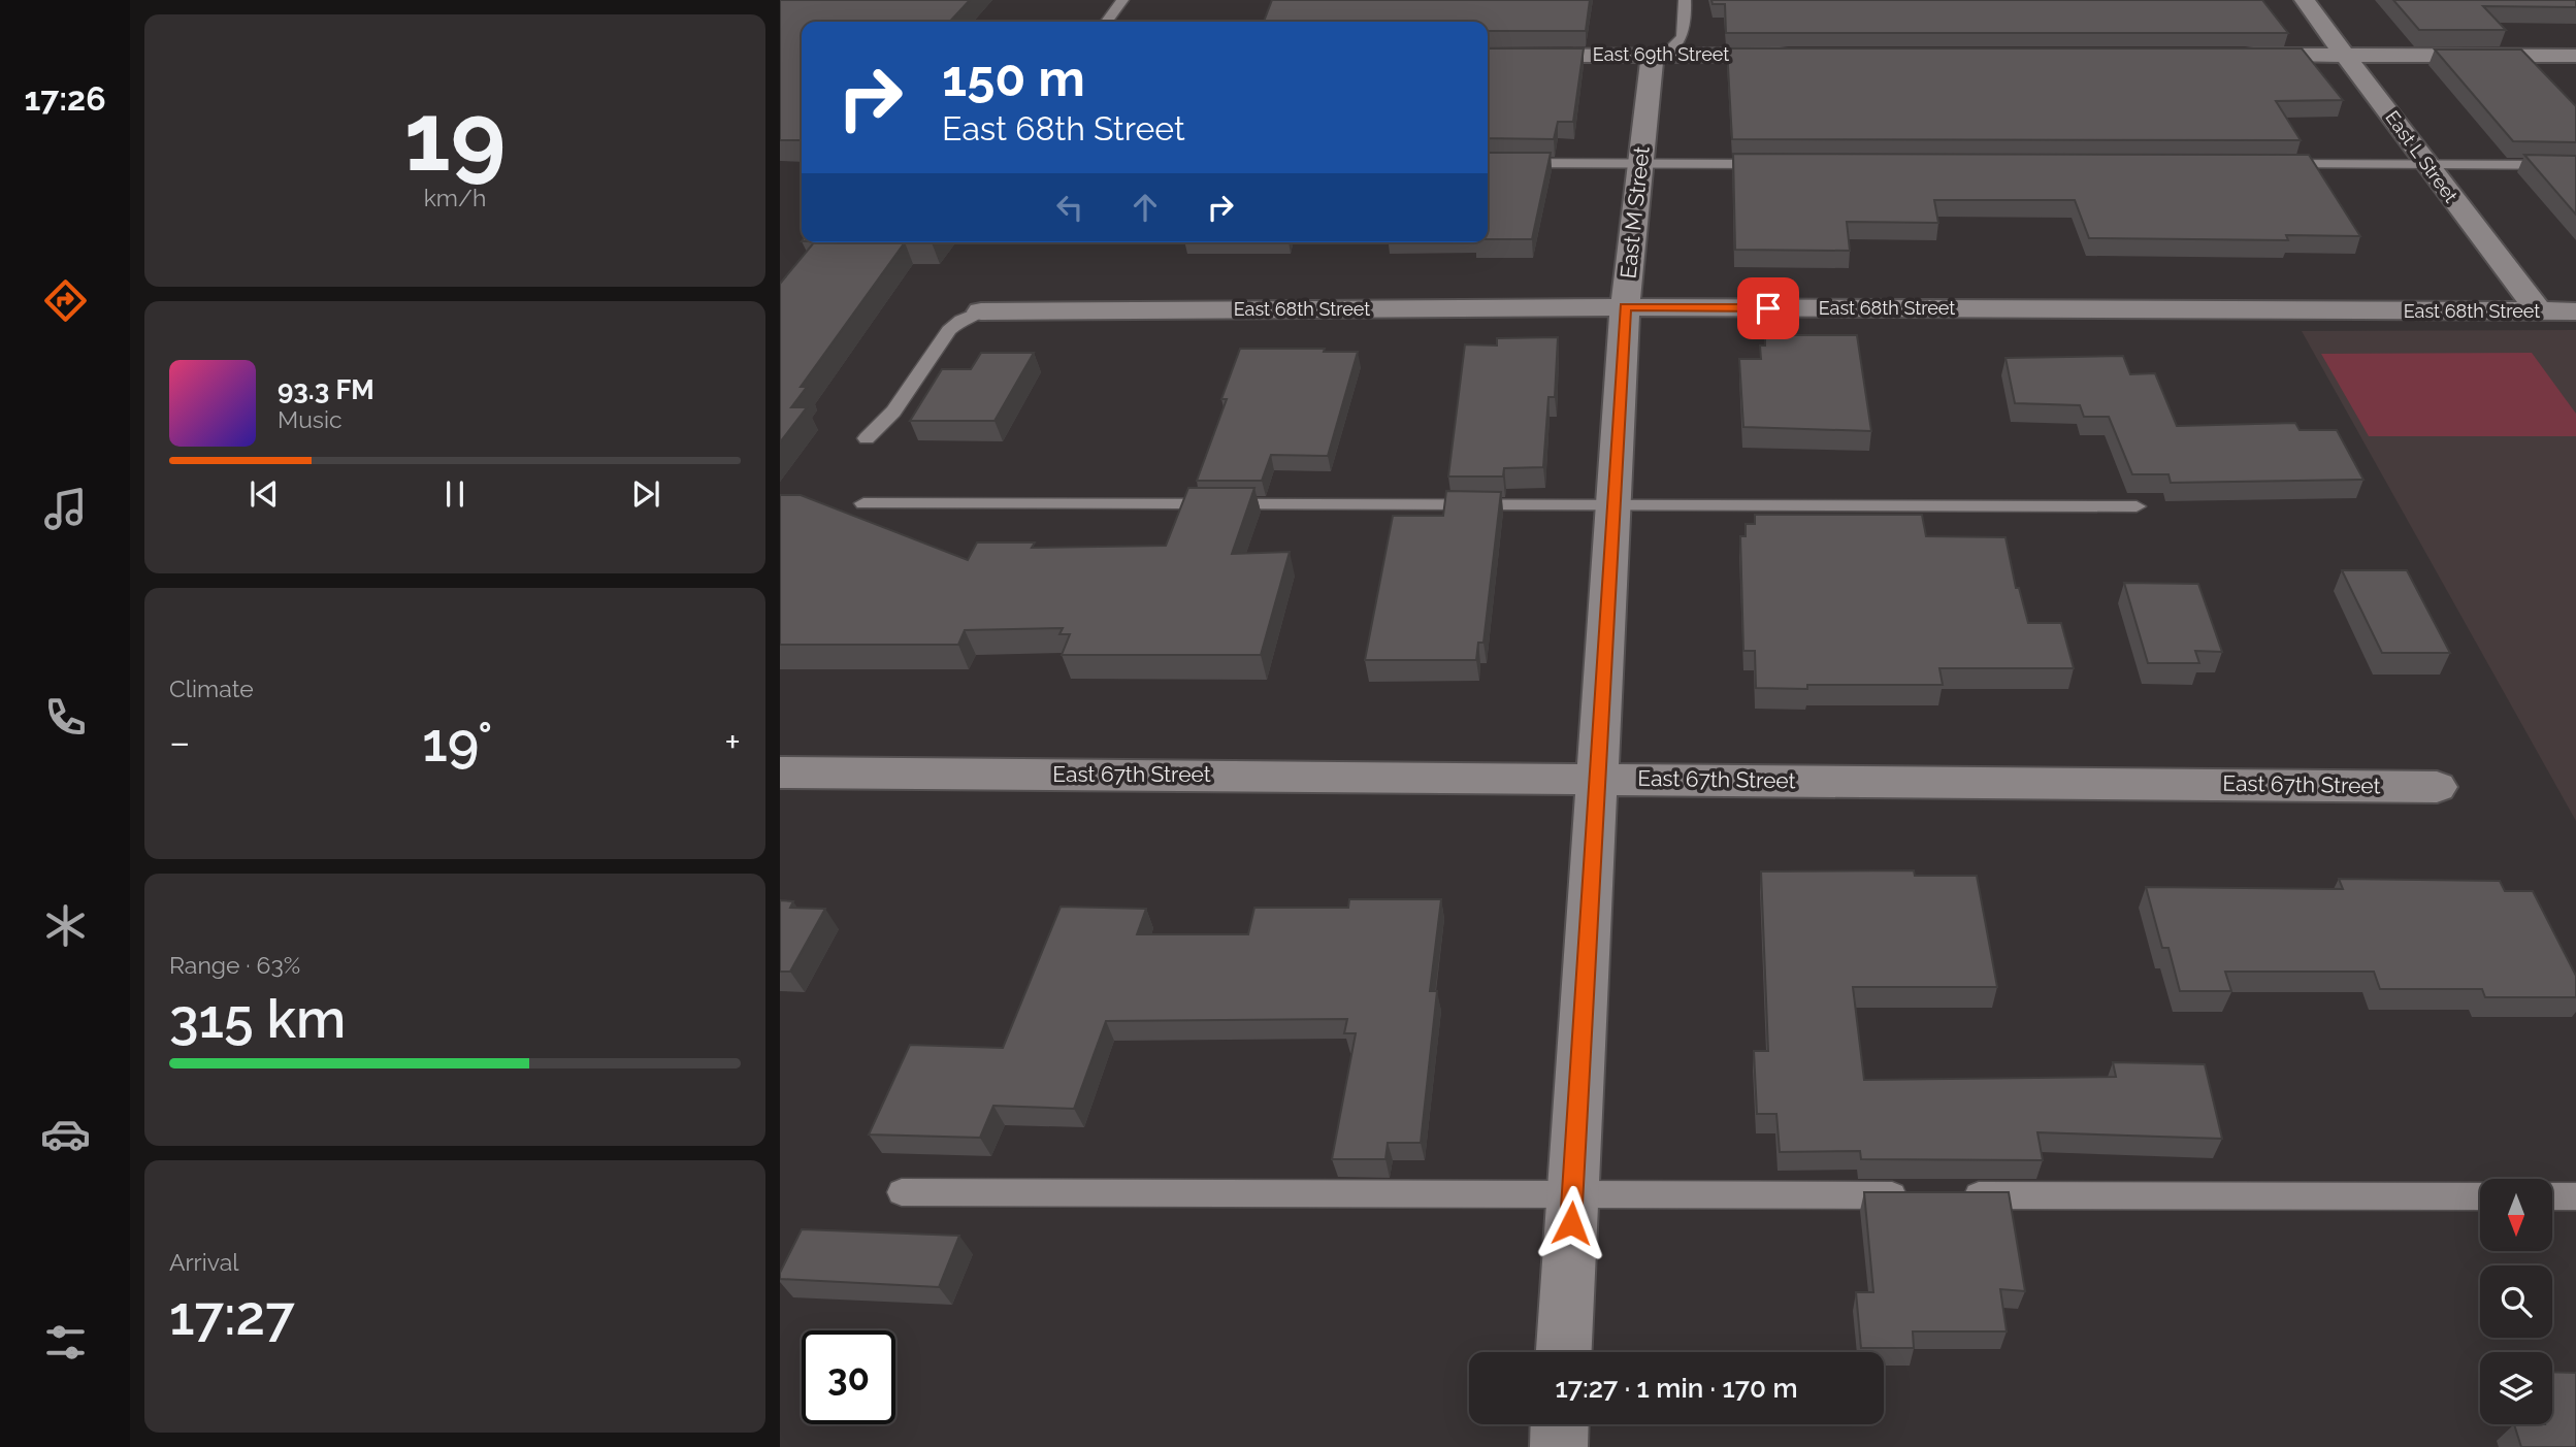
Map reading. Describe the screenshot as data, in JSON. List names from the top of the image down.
{
  "streets": {
    "street": [
      "East 69th Street",
      "East L Street",
      "East M Street",
      "East 68th Street",
      "East 67th Street"
    ]
  },
  "crossings": [
    ["East 69th Street", "East M Street"],
    ["East L Street", "East 68th Street"],
    ["East M Street", "East 68th Street"],
    ["East M Street", "East 67th Street"]
  ],
  "north": "bottom",
  "page": {
    "tabs": "17:26",
    "tile": [
      ["19", "km/h"],
      "Climate",
      ["Range · 63%", "315 km"],
      ["Arrival", "17:27"]
    ],
    "turn": ["150 m", "East 68th Street"],
    "song": ["93.3 FM", "Music"],
    "heat": ["−", "19°", "+"],
    "limit": "30",
    "trip": "17:27 · 1 min · 170 m"
  }
}
